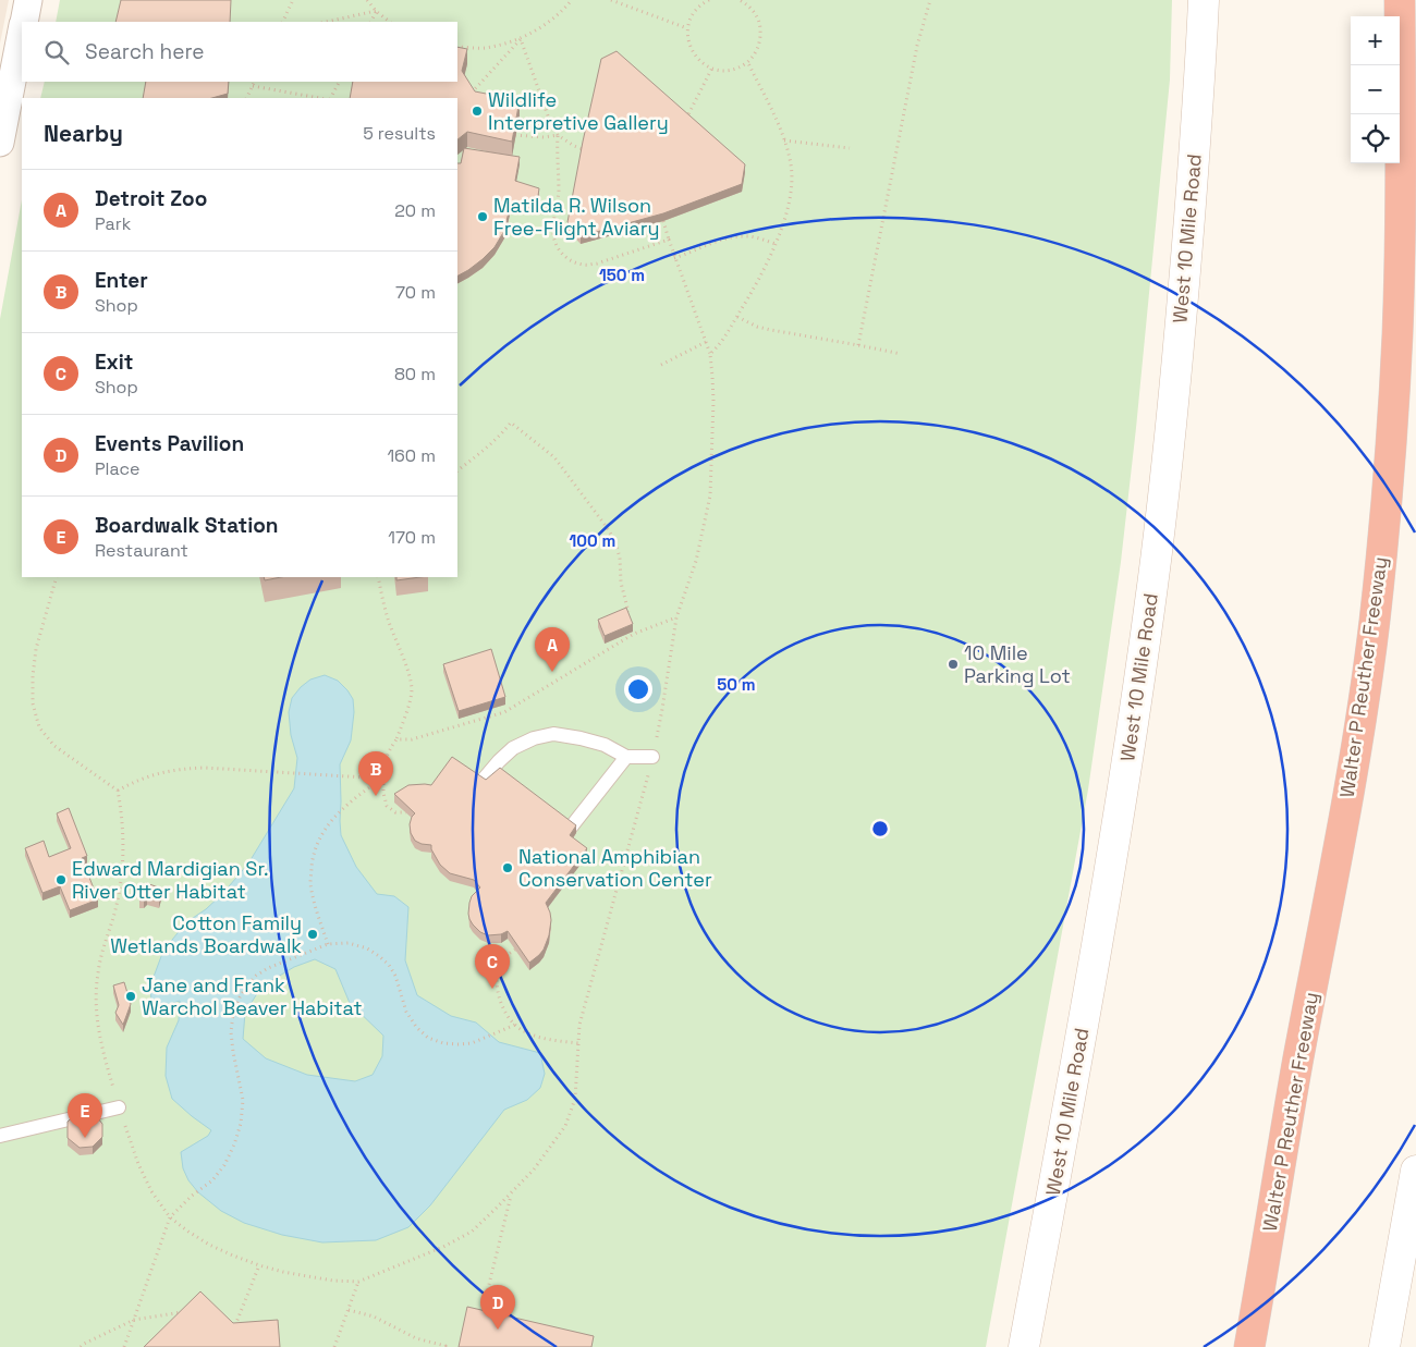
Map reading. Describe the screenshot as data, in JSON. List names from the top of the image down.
{
  "streets": {
    "highway": ["Walter P Reuther Freeway"],
    "main road": ["West 10 Mile Road"]
  },
  "places": [
    "Wildlife Interpretive Gallery",
    "Matilda R. Wilson Free-Flight Aviary",
    "10 Mile Parking Lot",
    "National Amphibian Conservation Center",
    "Edward Mardigian Sr. River Otter Habitat",
    "Cotton Family Wetlands Boardwalk",
    "Jane and Frank Warchol Beaver Habitat"
  ],
  "page": {
    "map_buttons": ["+", "−"],
    "search": "Search here",
    "heading": ["Nearby", "5 results"],
    "list": [
      {
        "mark": "A",
        "name": "Detroit Zoo",
        "note": "Park",
        "value": "20 m"
      },
      {
        "mark": "B",
        "name": "Enter",
        "note": "Shop",
        "value": "70 m"
      },
      {
        "mark": "C",
        "name": "Exit",
        "note": "Shop",
        "value": "80 m"
      },
      {
        "mark": "D",
        "name": "Events Pavilion",
        "note": "Place",
        "value": "160 m"
      },
      {
        "mark": "E",
        "name": "Boardwalk Station",
        "note": "Restaurant",
        "value": "170 m"
      }
    ],
    "pins": [
      "A",
      "B",
      "C",
      "E",
      "D"
    ]
  },
  "rings": ["150 m", "100 m", "50 m"]
}
